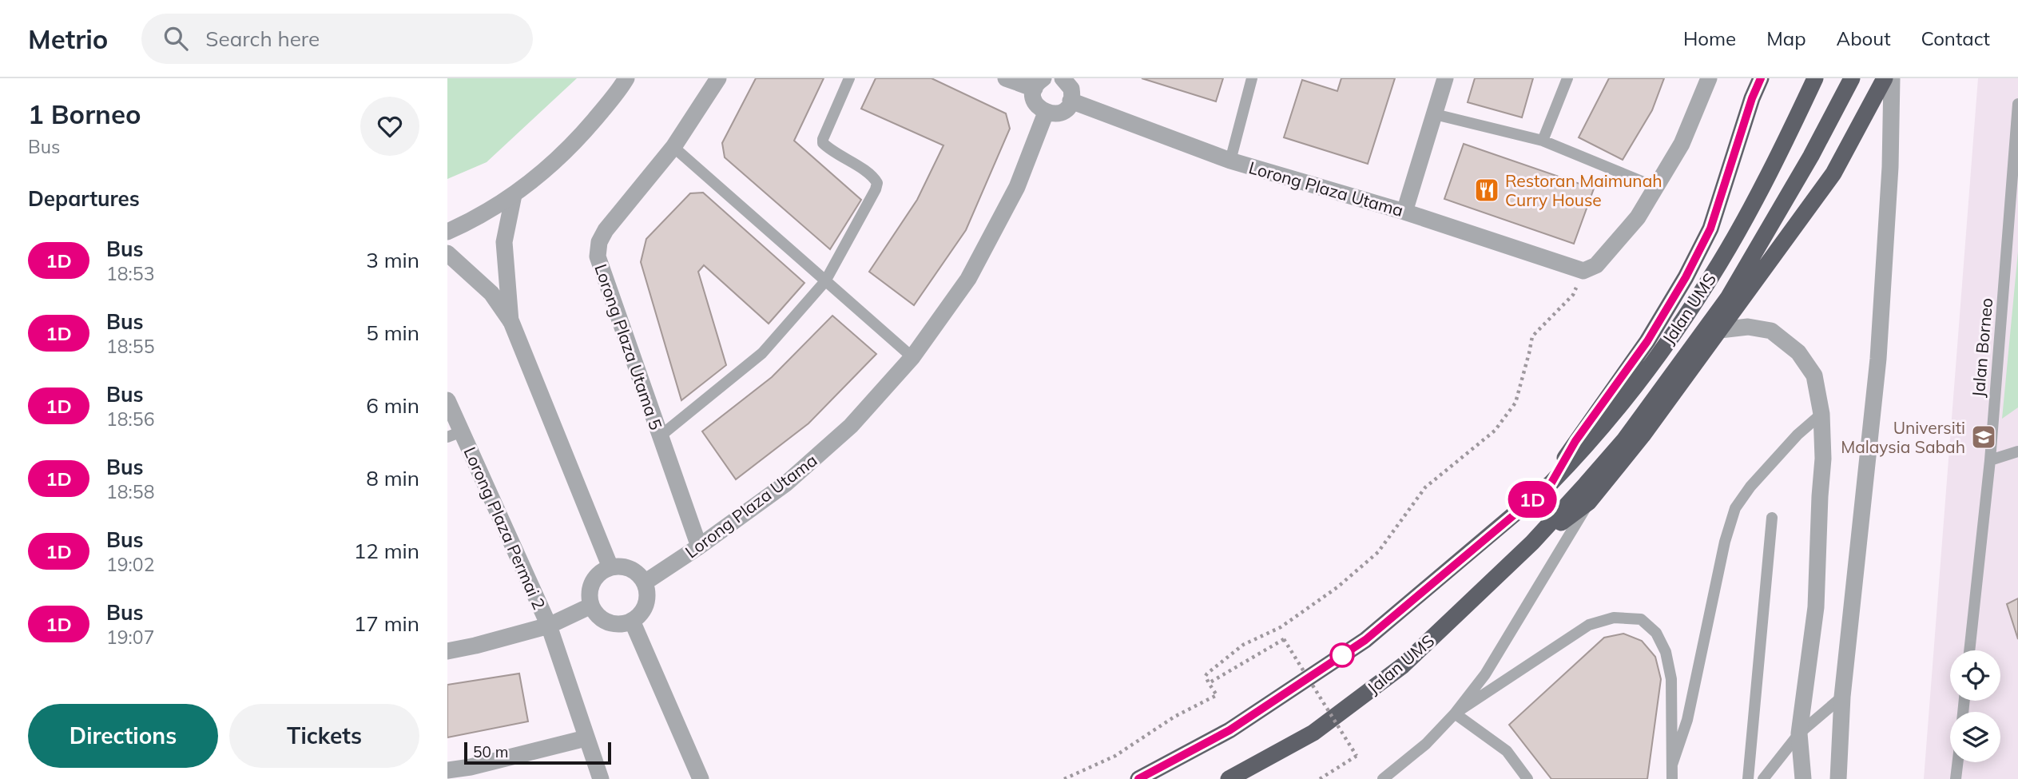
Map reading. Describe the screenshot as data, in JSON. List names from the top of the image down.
{
  "streets": {
    "highway": ["Jalan UMS"],
    "street": ["Lorong Plaza Utama", "Lorong Plaza Utama 5", "Lorong Plaza Permai 2"],
    "lane": ["Jalan Borneo"]
  },
  "crossings": [
    ["Lorong Plaza Utama", "Lorong Plaza Utama 5"],
    ["Lorong Plaza Utama", "Lorong Plaza Permai 2"]
  ],
  "places": {
    "restaurant": ["Restoran Maimunah Curry House"],
    "school or university": ["Universiti Malaysia Sabah"]
  },
  "lines": ["bus line 1D"],
  "scale_bar": "50 m",
  "page": {
    "header": "Metrio",
    "search": "Search here",
    "nav": [
      "Home",
      "Map",
      "About",
      "Contact"
    ],
    "heading": [
      ["1 Borneo", "Bus"],
      "Departures"
    ],
    "on_map": "1D",
    "list": [
      {
        "mark": "1D",
        "name": "Bus",
        "note": "18:53",
        "value": "3 min"
      },
      {
        "mark": "1D",
        "name": "Bus",
        "note": "18:55",
        "value": "5 min"
      },
      {
        "mark": "1D",
        "name": "Bus",
        "note": "18:56",
        "value": "6 min"
      },
      {
        "mark": "1D",
        "name": "Bus",
        "note": "18:58",
        "value": "8 min"
      },
      {
        "mark": "1D",
        "name": "Bus",
        "note": "19:02",
        "value": "12 min"
      },
      {
        "mark": "1D",
        "name": "Bus",
        "note": "19:07",
        "value": "17 min"
      }
    ],
    "buttons": ["Directions", "Tickets"],
    "scale": "50 m"
  }
}
